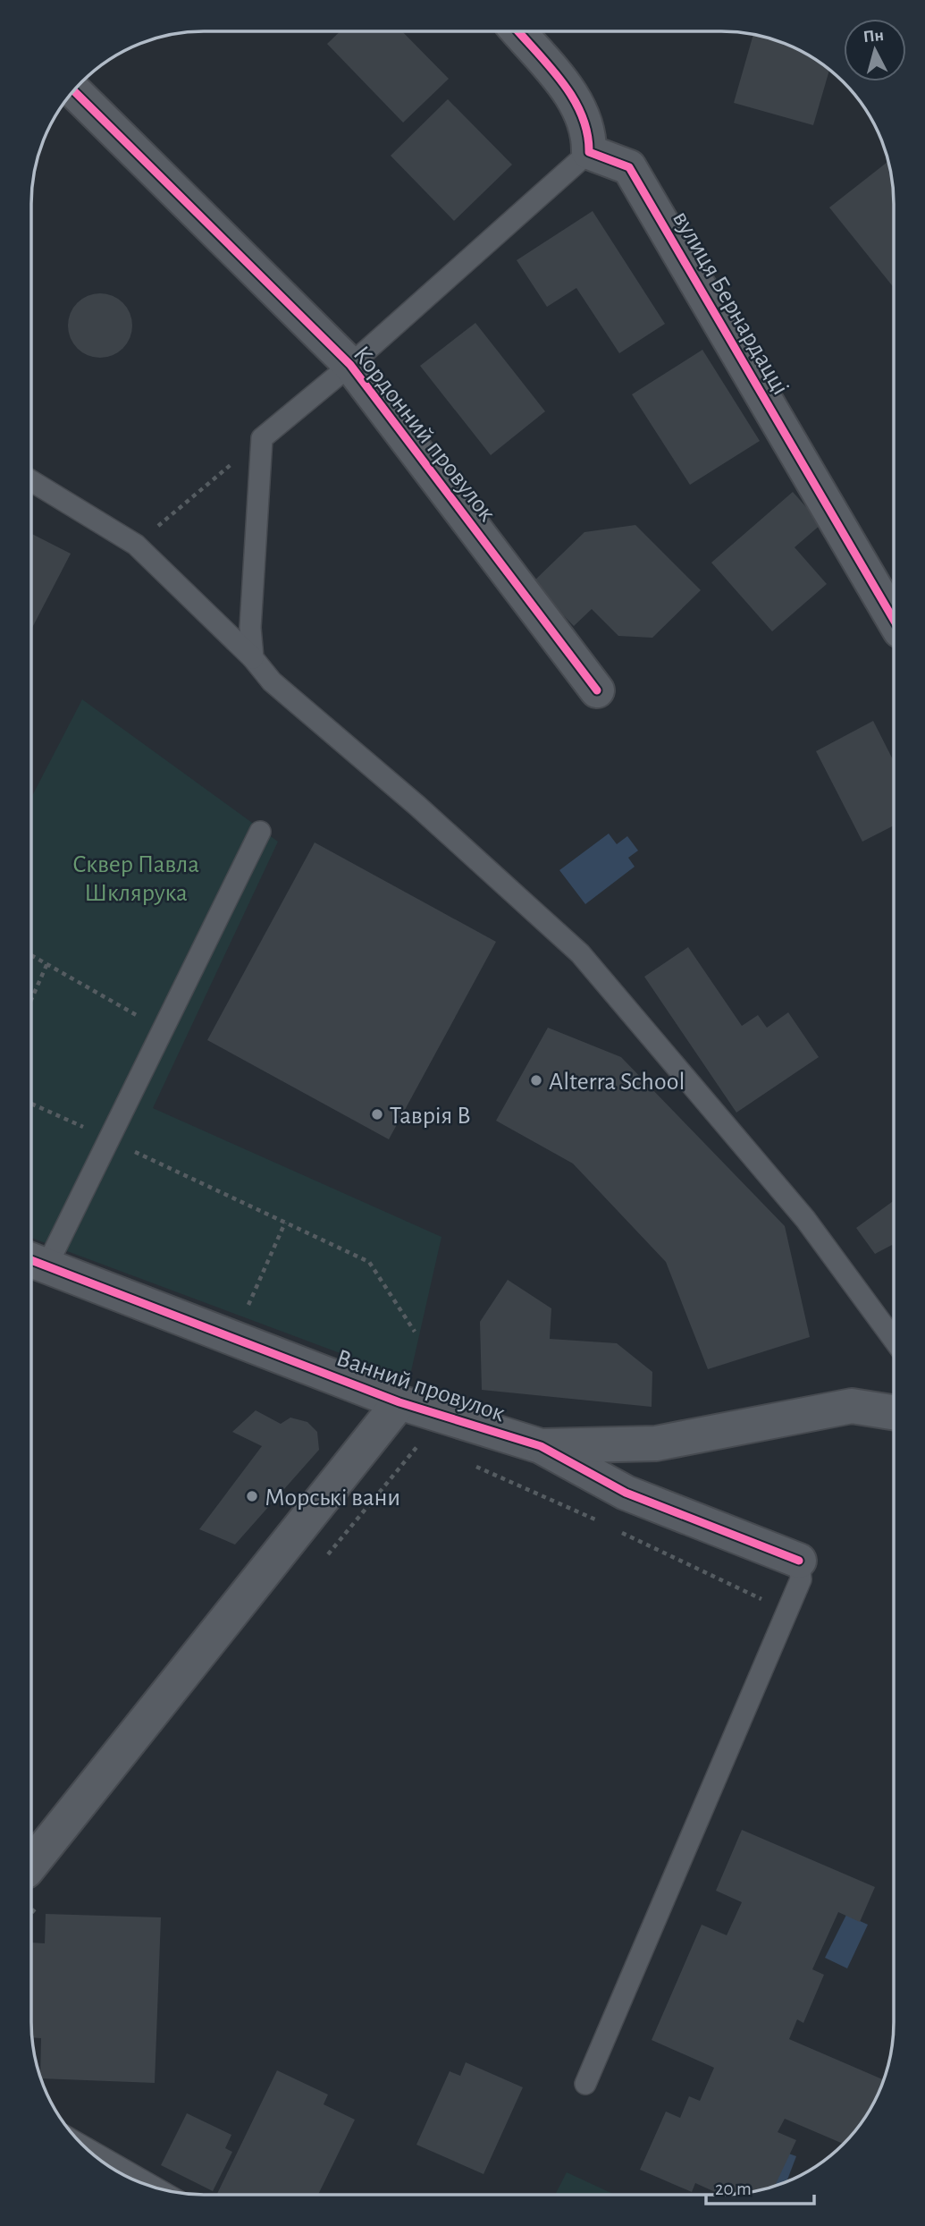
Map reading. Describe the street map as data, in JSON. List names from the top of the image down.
{
  "streets": {
    "street": ["вулиця Бернардацці", "Кордонний провулок", "Ванний провулок"]
  },
  "parks": ["Сквер Павла Шклярука"],
  "places": ["Alterra School", "Таврія В", "Морські вани"],
  "scale_bar": "20 m",
  "north": "top"
}
